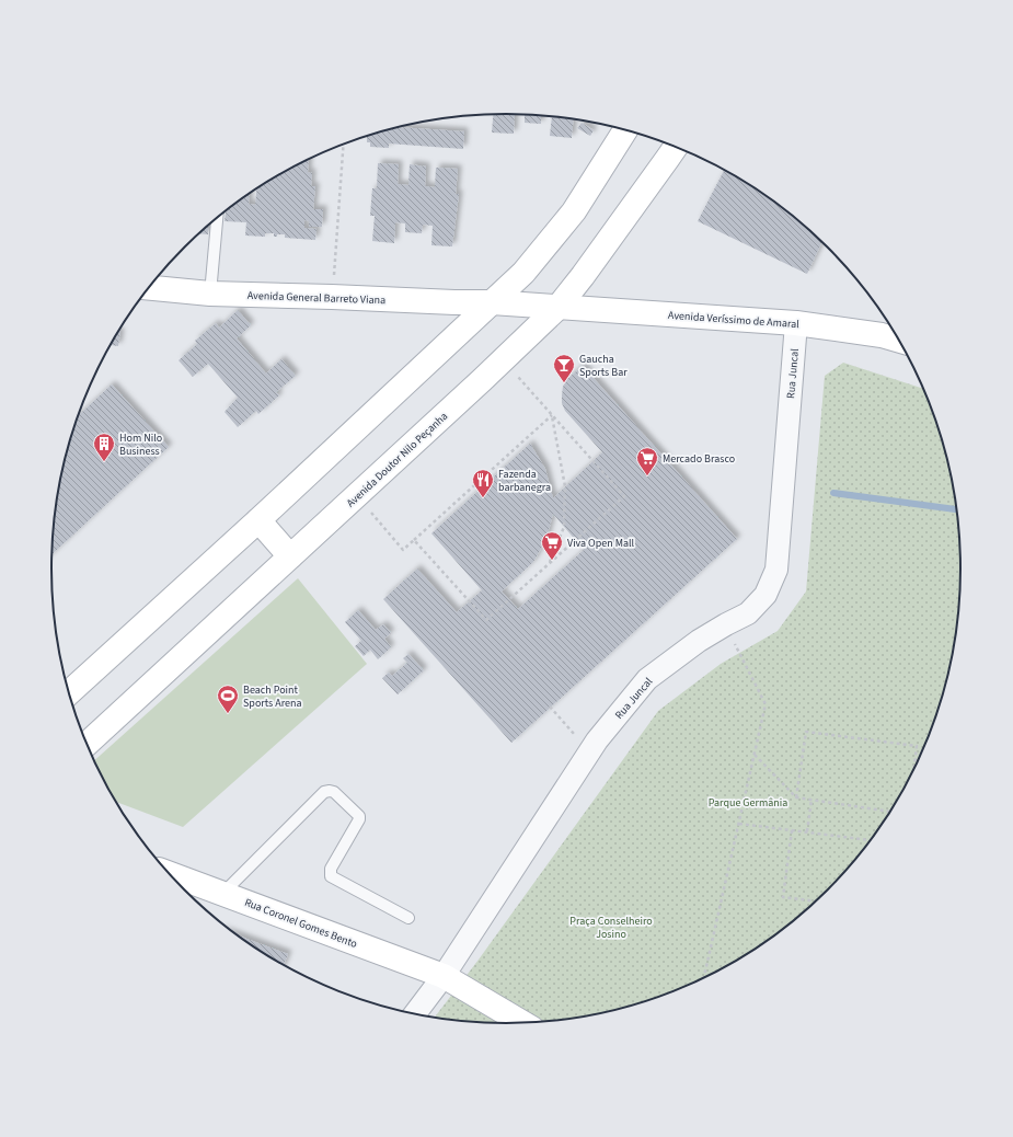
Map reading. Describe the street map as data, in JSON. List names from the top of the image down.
{
  "streets": {
    "main road": [
      "Avenida General Barreto Viana",
      "Avenida Veríssimo de Amaral",
      "Avenida Doutor Nilo Peçanha",
      "Rua Coronel Gomes Bento"
    ],
    "street": ["Rua Juncal"]
  },
  "crossings": [
    ["Avenida General Barreto Viana", "Avenida Veríssimo de Amaral"],
    ["Avenida General Barreto Viana", "Avenida Doutor Nilo Peçanha"],
    ["Avenida Veríssimo de Amaral", "Rua Juncal"],
    ["Avenida Veríssimo de Amaral", "Avenida Doutor Nilo Peçanha"],
    ["Rua Juncal", "Rua Coronel Gomes Bento"]
  ],
  "parks": ["Parque Germânia", "Praça Conselheiro Josino"],
  "places": {
    "bar": ["Gaucha Sports Bar"],
    "building": ["Hom Nilo Business"],
    "supermarket": ["Mercado Brasco", "Viva Open Mall"],
    "restaurant": ["Fazenda barbanegra"],
    "sports": ["Beach Point Sports Arena"]
  }
}
